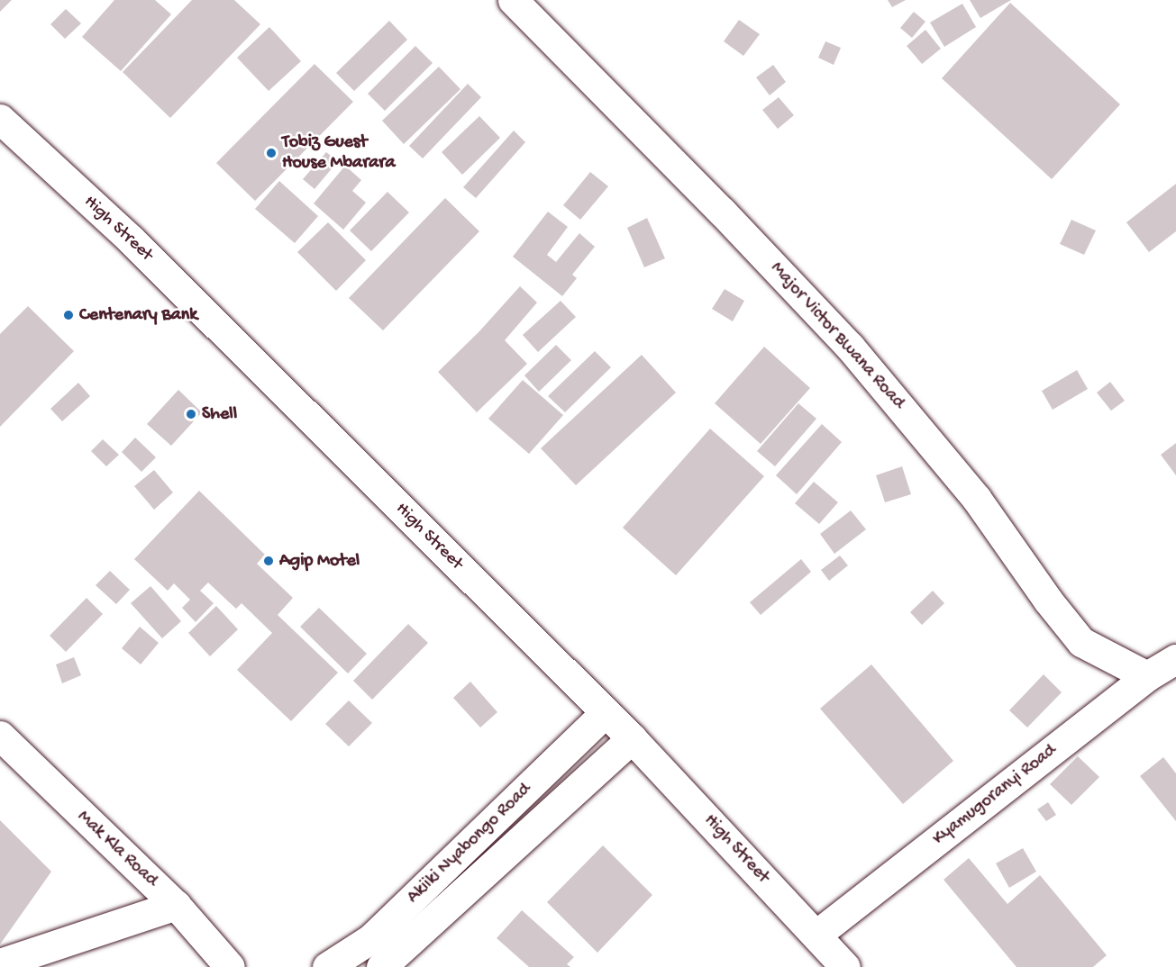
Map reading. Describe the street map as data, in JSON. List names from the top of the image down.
{
  "streets": {
    "street": [
      "High Street",
      "Major Victor Bwana Road",
      "Kyamugoranyi Road",
      "Akiiki Nyabongo Road",
      "Mak Kla Road"
    ]
  },
  "crossings": [
    ["High Street", "Kyamugoranyi Road"],
    ["High Street", "Akiiki Nyabongo Road"],
    ["Major Victor Bwana Road", "Kyamugoranyi Road"]
  ],
  "places": [
    "Tobiz Guest House Mbarara",
    "Centenary Bank",
    "Shell",
    "Agip Motel"
  ]
}
